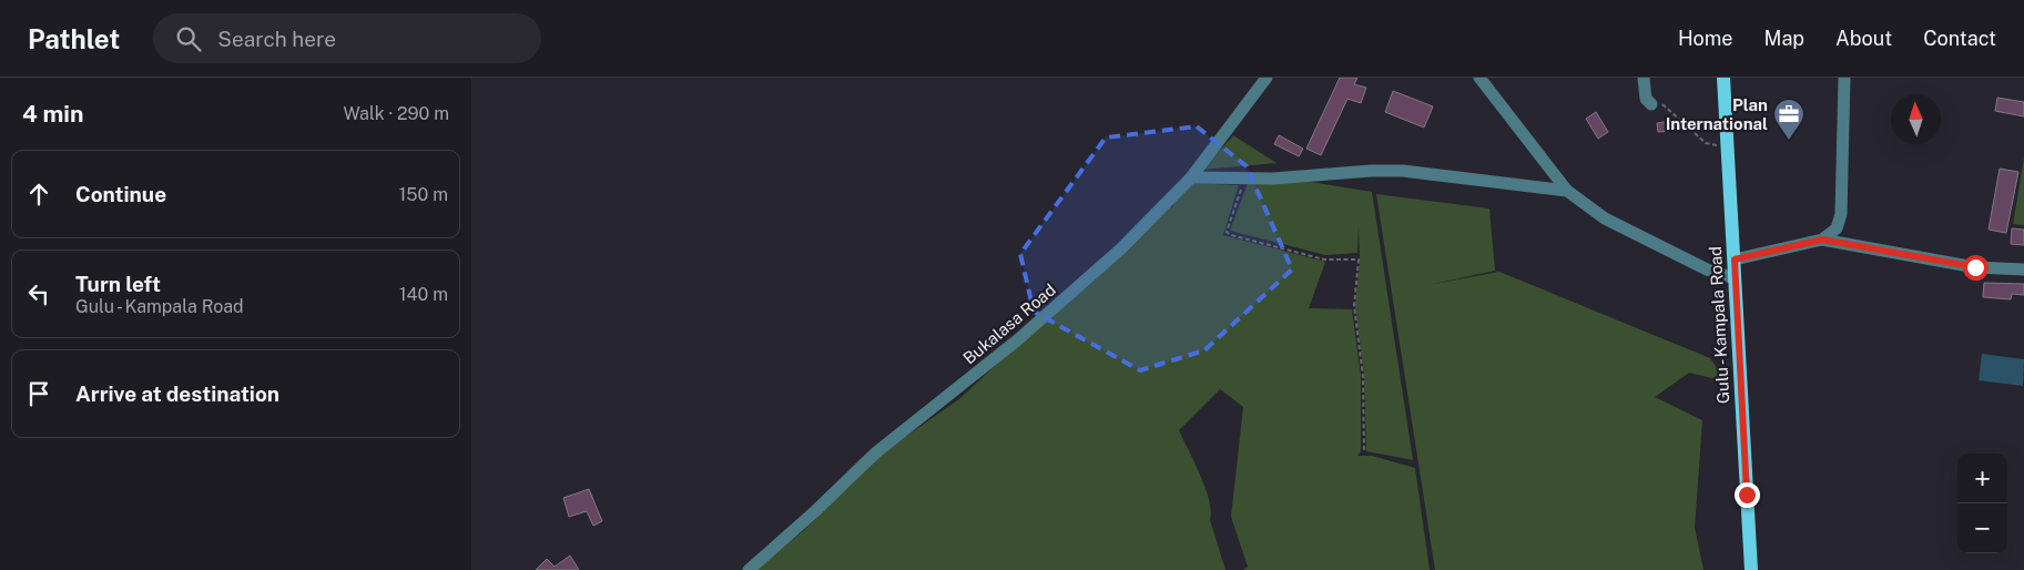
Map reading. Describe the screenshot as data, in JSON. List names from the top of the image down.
{
  "streets": {
    "main road": ["Gulu - Kampala Road"],
    "street": ["Bukalasa Road"]
  },
  "places": {
    "office": ["Plan International"]
  },
  "north": "top",
  "page": {
    "header": "Pathlet",
    "search": "Search here",
    "nav": [
      "Home",
      "Map",
      "About",
      "Contact"
    ],
    "heading": ["4 min", "Walk · 290 m"],
    "list": [
      ["Continue", "150 m"],
      ["Turn left", "Gulu - Kampala Road", "140 m"],
      "Arrive at destination"
    ],
    "map_buttons": ["+", "−"]
  }
}
